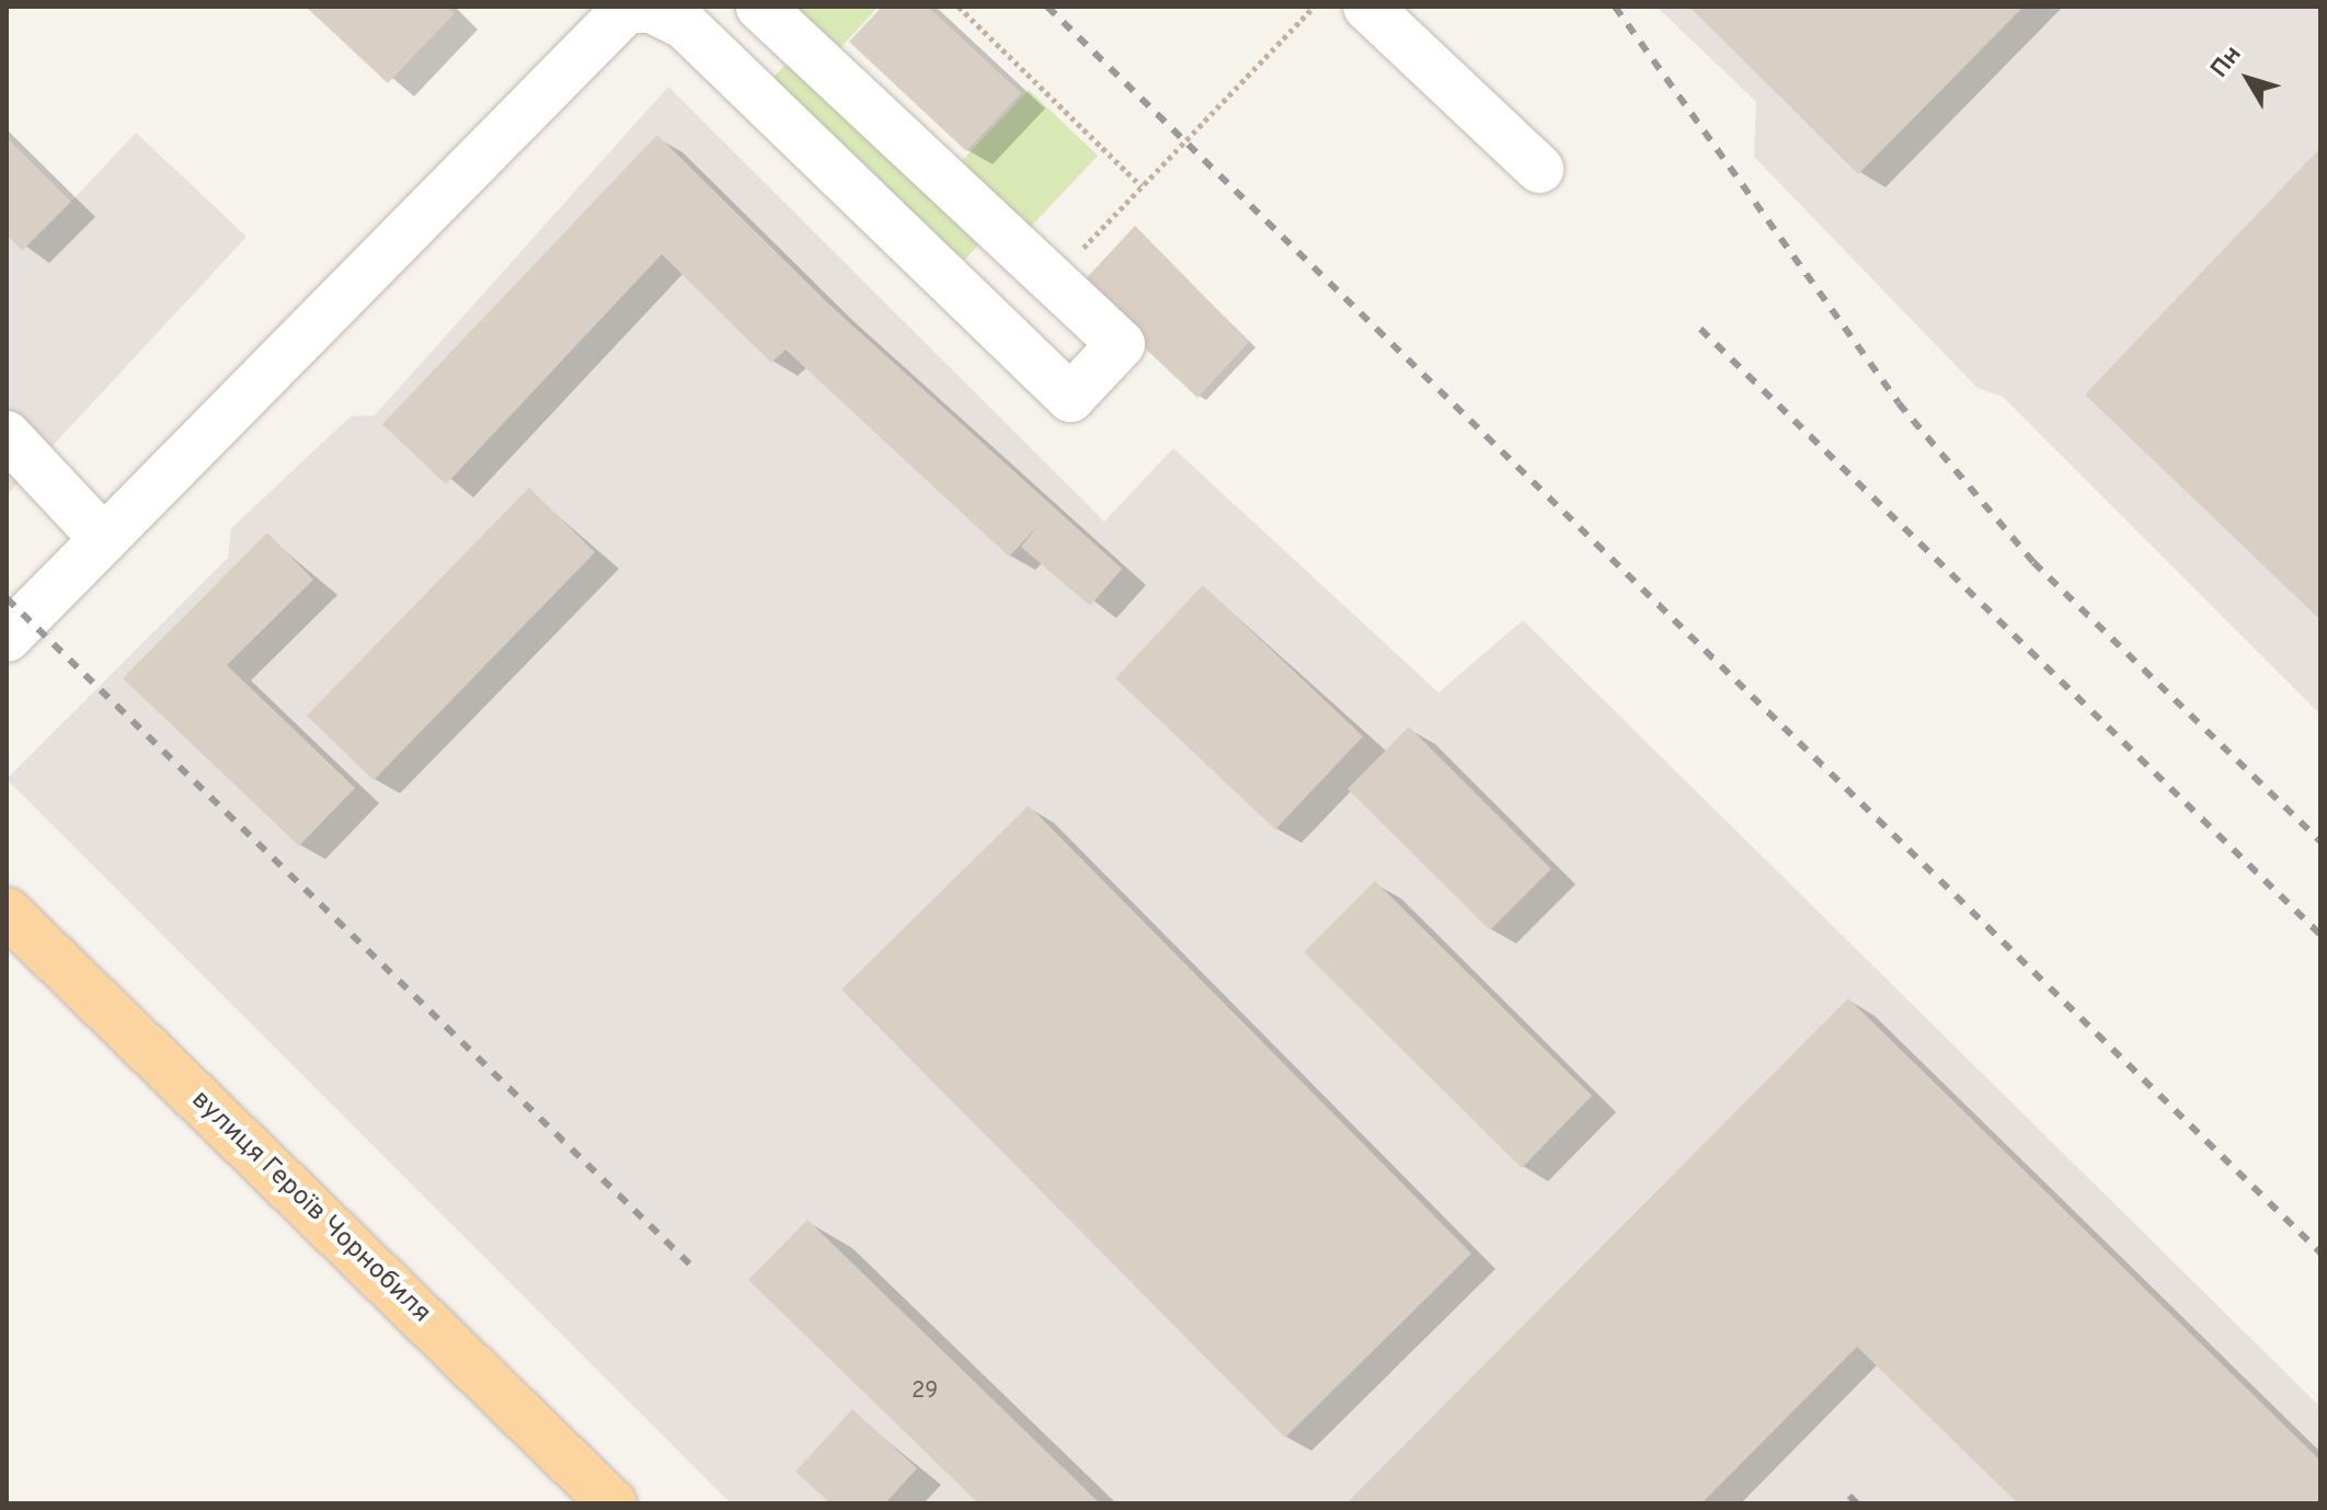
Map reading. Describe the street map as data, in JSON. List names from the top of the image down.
{
  "streets": {
    "main road": ["вулиця Героїв Чорнобиля"]
  },
  "house_numbers": ["29"],
  "north": "top left"
}
